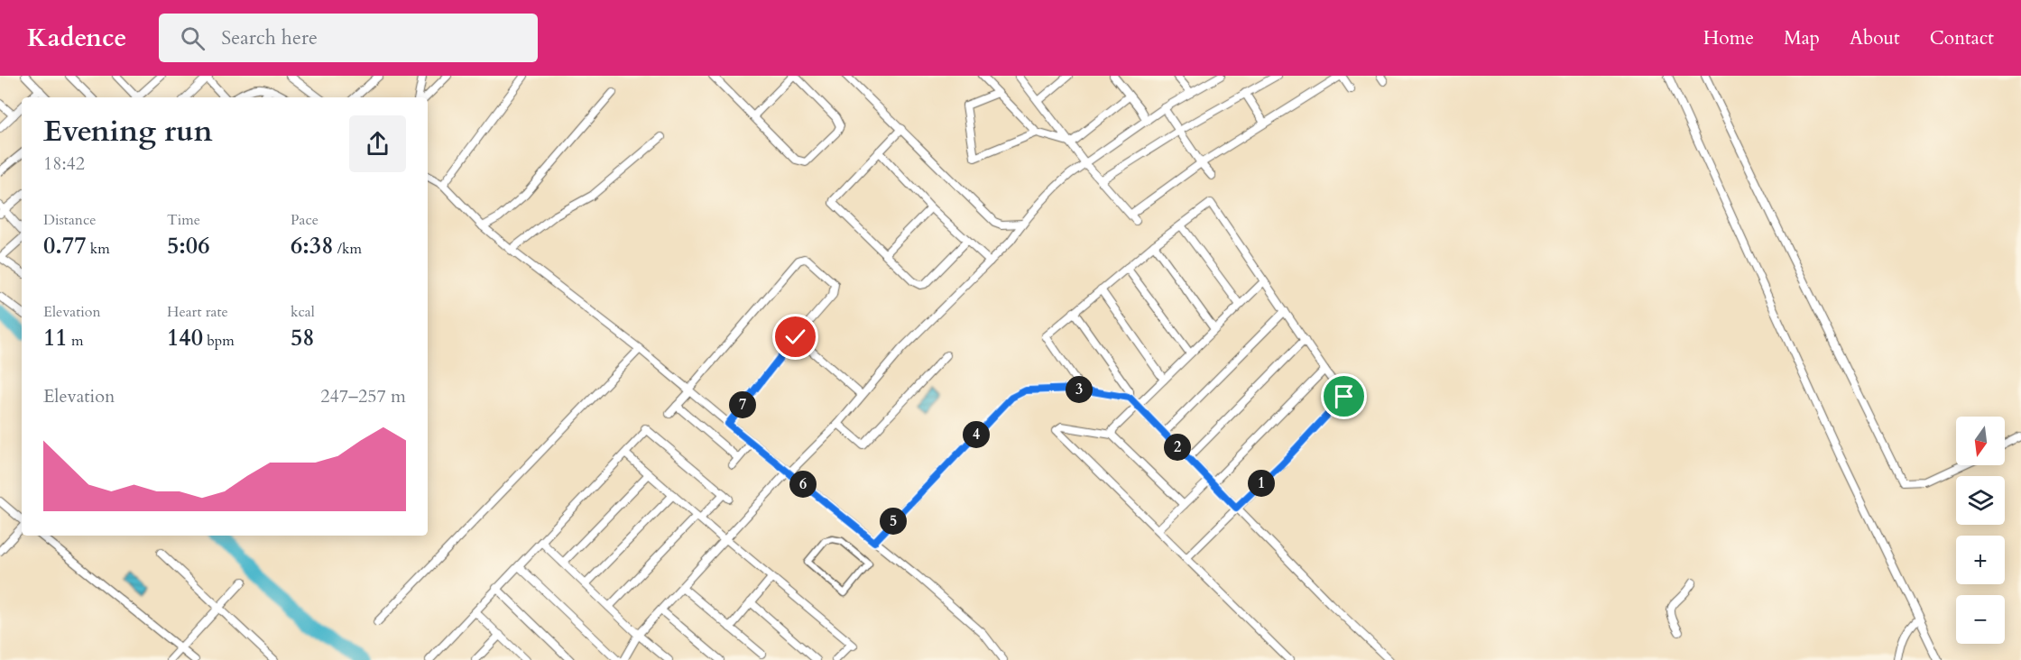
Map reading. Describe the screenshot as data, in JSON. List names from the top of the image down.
{
  "north": "bottom",
  "page": {
    "header": "Kadence",
    "search": "Search here",
    "nav": [
      "Home",
      "Map",
      "About",
      "Contact"
    ],
    "heading": ["Evening run", "18:42"],
    "stats": [
      ["Distance", "0.77 km"],
      ["Time", "5:06"],
      ["Pace", "6:38 /km"],
      ["Elevation", "11 m"],
      ["Heart rate", "140 bpm"],
      ["kcal", "58"]
    ],
    "chart": ["Elevation", "247–257 m"],
    "pins": [
      "3",
      "7",
      "4",
      "2",
      "1",
      "6",
      "5"
    ],
    "map_buttons": ["+", "−"]
  }
}
